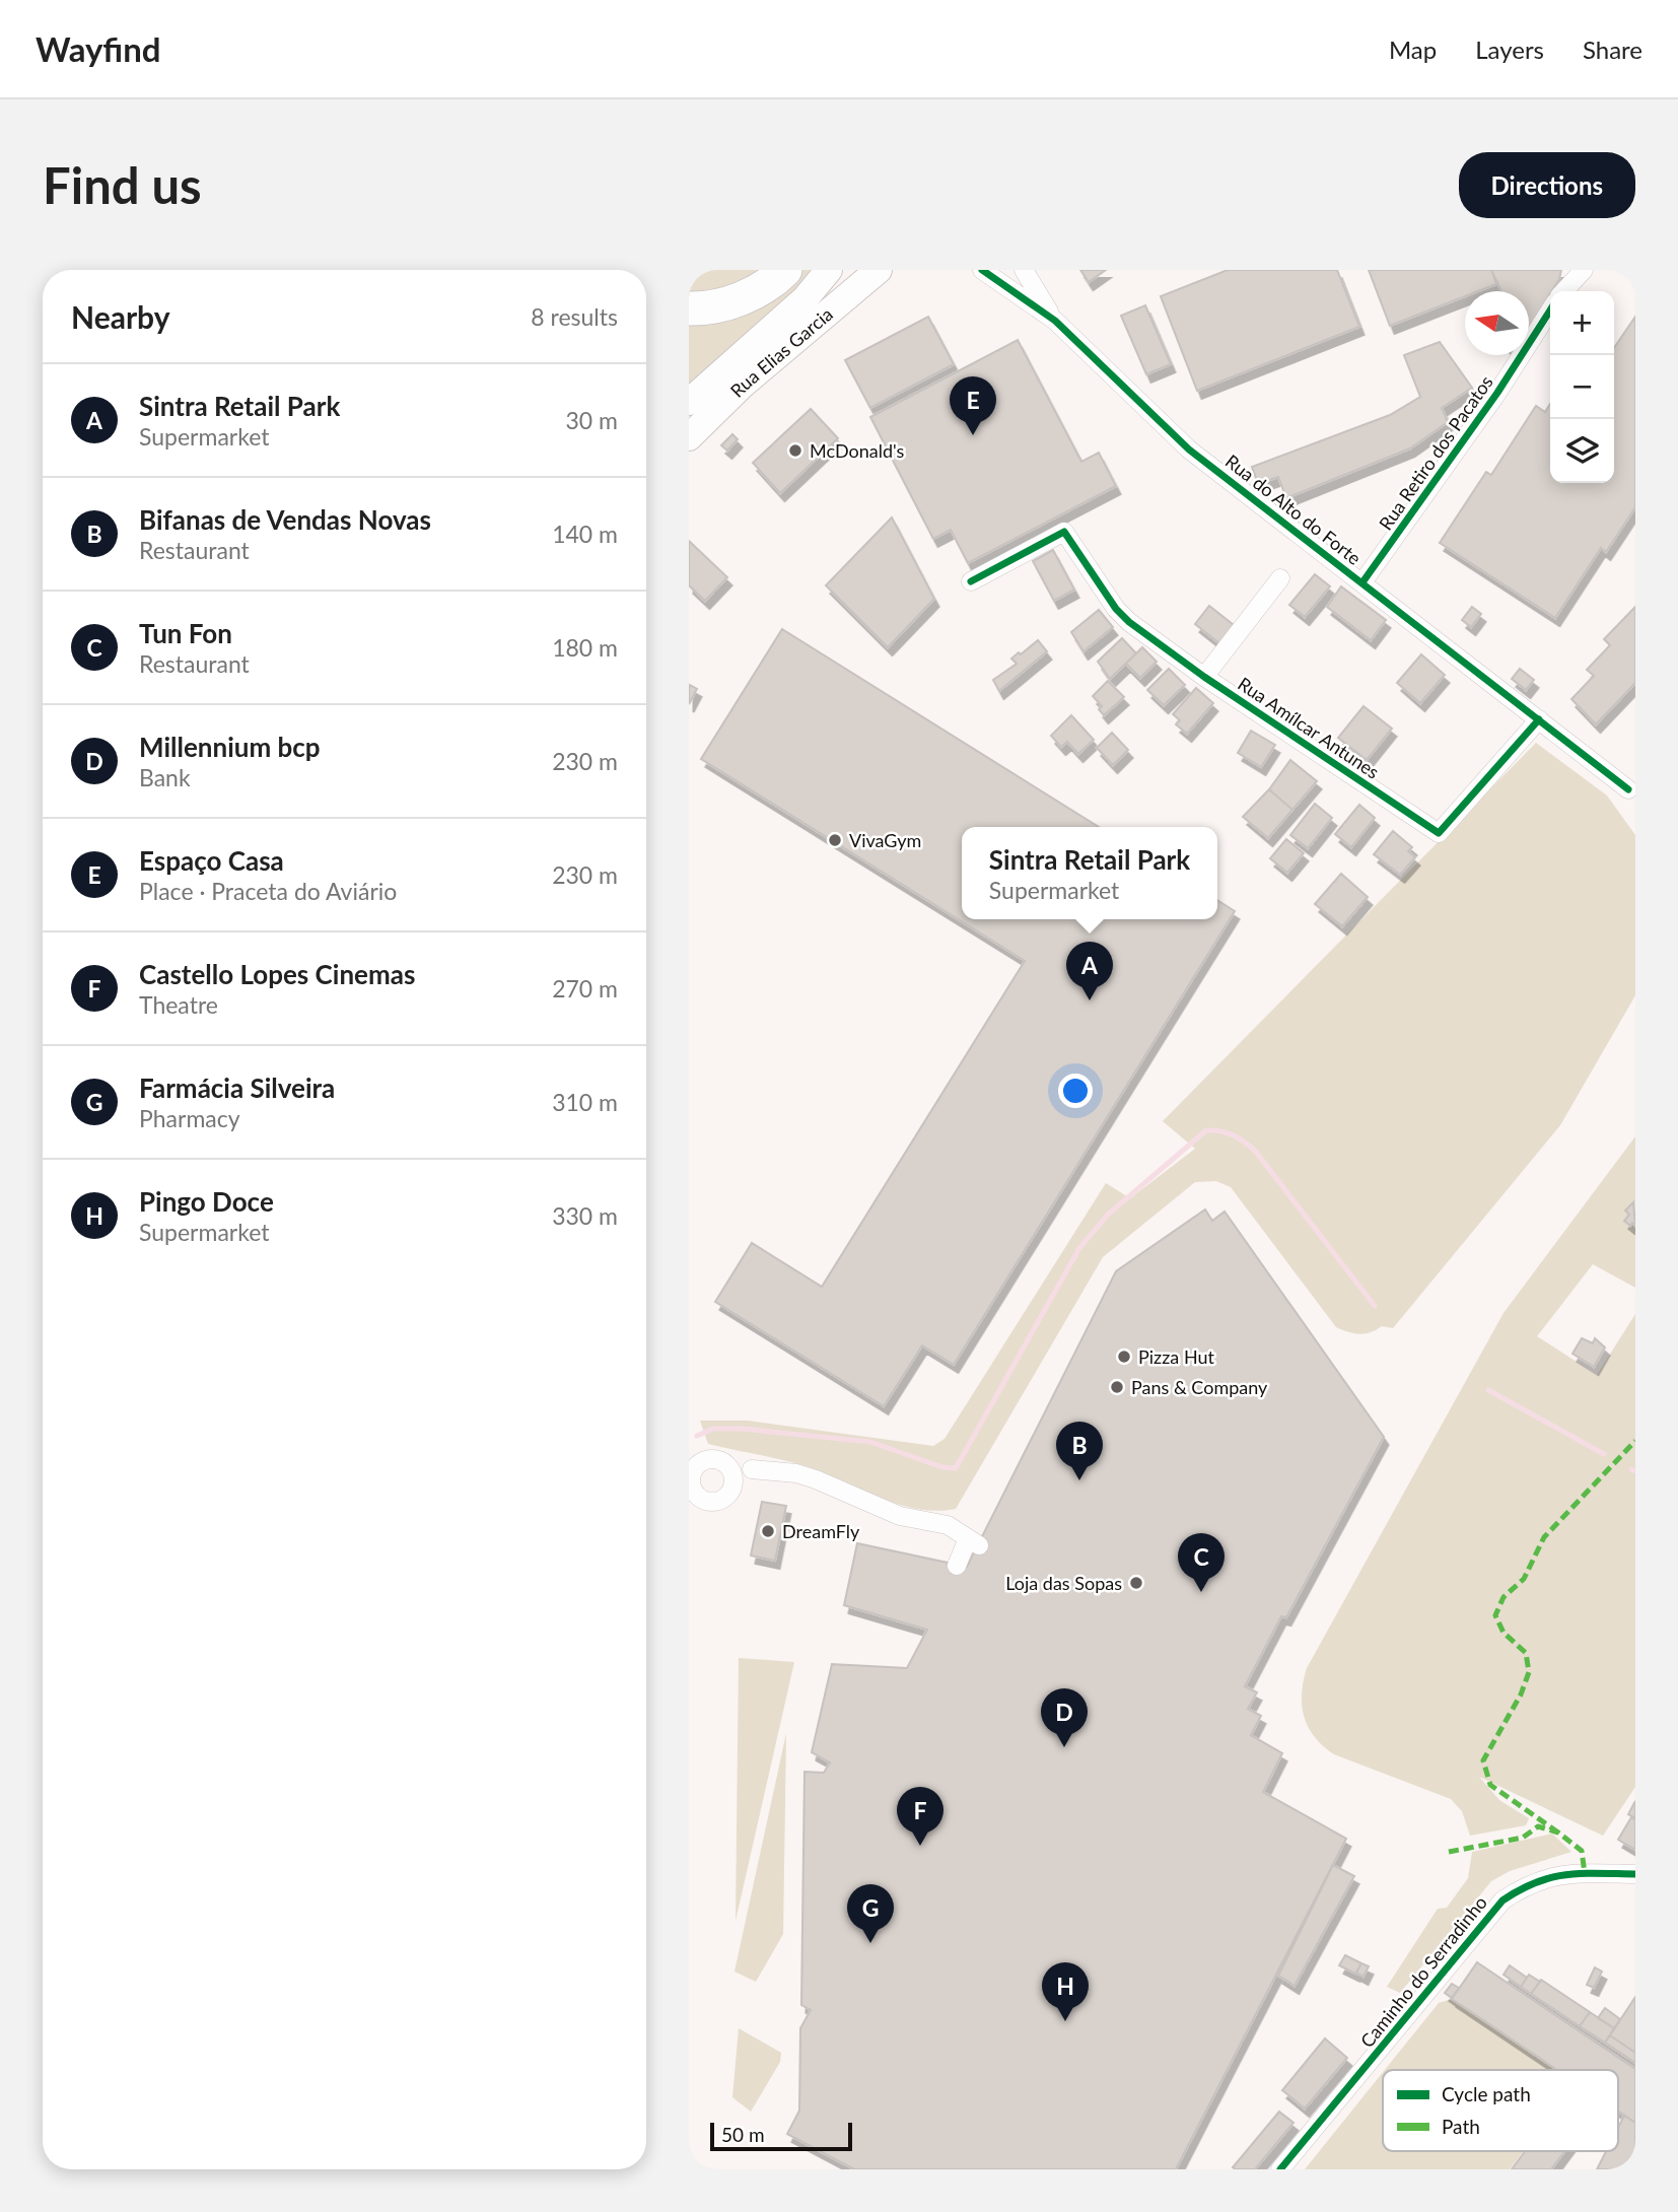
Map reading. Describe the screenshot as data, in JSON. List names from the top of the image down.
{
  "streets": {
    "street": [
      "Rua Elias Garcia",
      "Rua Retiro dos Pacatos",
      "Rua do Alto do Forte",
      "Rua Amílcar Antunes",
      "Caminho do Serradinho"
    ]
  },
  "crossings": [
    ["Rua Retiro dos Pacatos", "Rua do Alto do Forte"],
    ["Rua do Alto do Forte", "Rua Amílcar Antunes"]
  ],
  "places": [
    "McDonald's",
    "VivaGym",
    "Pizza Hut",
    "Pans & Company",
    "DreamFly",
    "Loja das Sopas"
  ],
  "legend": ["Cycle path", "Path"],
  "scale_bar": "50 m",
  "north": "left",
  "page": {
    "header": "Wayfind",
    "nav": ["Map", "Layers", "Share"],
    "buttons": "Directions",
    "title": "Find us",
    "heading": ["Nearby", "8 results"],
    "map_buttons": ["+", "−"],
    "list": [
      {
        "mark": "A",
        "name": "Sintra Retail Park",
        "note": "Supermarket",
        "value": "30 m"
      },
      {
        "mark": "B",
        "name": "Bifanas de Vendas Novas",
        "note": "Restaurant",
        "value": "140 m"
      },
      {
        "mark": "C",
        "name": "Tun Fon",
        "note": "Restaurant",
        "value": "180 m"
      },
      {
        "mark": "D",
        "name": "Millennium bcp",
        "note": "Bank",
        "value": "230 m"
      },
      {
        "mark": "E",
        "name": "Espaço Casa",
        "note": "Place · Praceta do Aviário",
        "value": "230 m"
      },
      {
        "mark": "F",
        "name": "Castello Lopes Cinemas",
        "note": "Theatre",
        "value": "270 m"
      },
      {
        "mark": "G",
        "name": "Farmácia Silveira",
        "note": "Pharmacy",
        "value": "310 m"
      },
      {
        "mark": "H",
        "name": "Pingo Doce",
        "note": "Supermarket",
        "value": "330 m"
      }
    ],
    "pins": [
      "E",
      "A",
      "B",
      "C",
      "D",
      "F",
      "G",
      "H"
    ],
    "popup": ["Sintra Retail Park", "Supermarket"],
    "scale": "50 m"
  }
}
